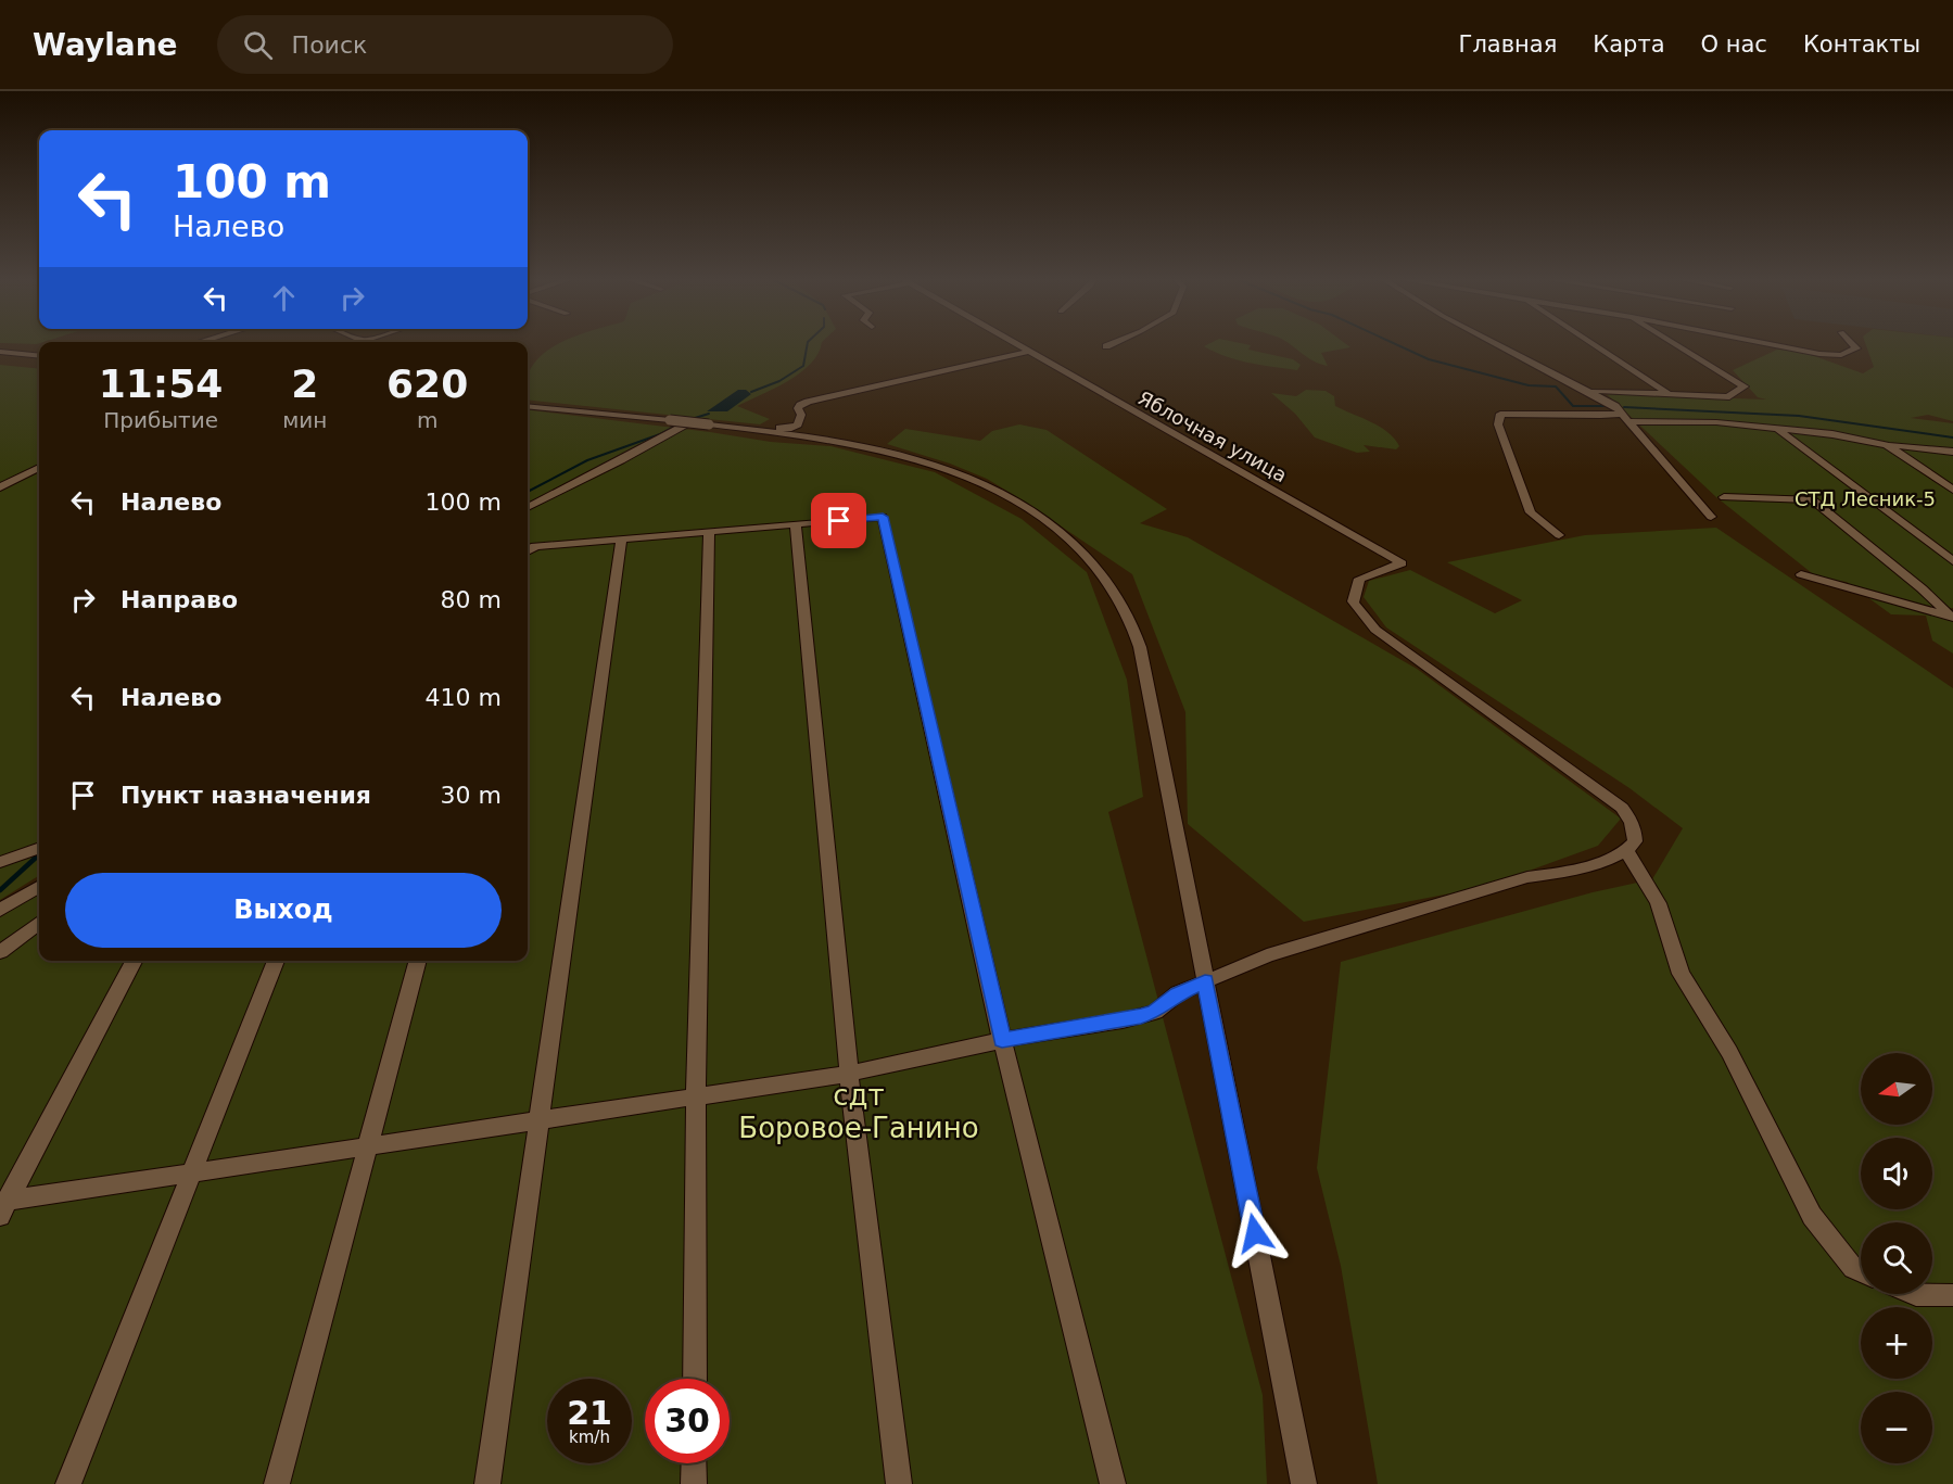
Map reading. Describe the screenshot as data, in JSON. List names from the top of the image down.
{
  "streets": {
    "street": ["Яблочная улица"]
  },
  "parks": ["СТД Лесник-5", "сдт Боровое-Ганино"],
  "north": "left",
  "page": {
    "header": "Waylane",
    "search": "Поиск",
    "nav": [
      "Главная",
      "Карта",
      "О нас",
      "Контакты"
    ],
    "turn": ["100 m", "Налево"],
    "eta": [
      "11:54",
      "Прибытие",
      "2",
      "мин",
      "620",
      "m"
    ],
    "list": [
      {
        "name": "Налево",
        "value": "100 m"
      },
      {
        "name": "Направо",
        "value": "80 m"
      },
      {
        "name": "Налево",
        "value": "410 m"
      },
      {
        "name": "Пункт назначения",
        "value": "30 m"
      }
    ],
    "buttons": "Выход",
    "map_buttons": ["+", "−"],
    "speed": "21 km/h",
    "limit": "30"
  }
}
